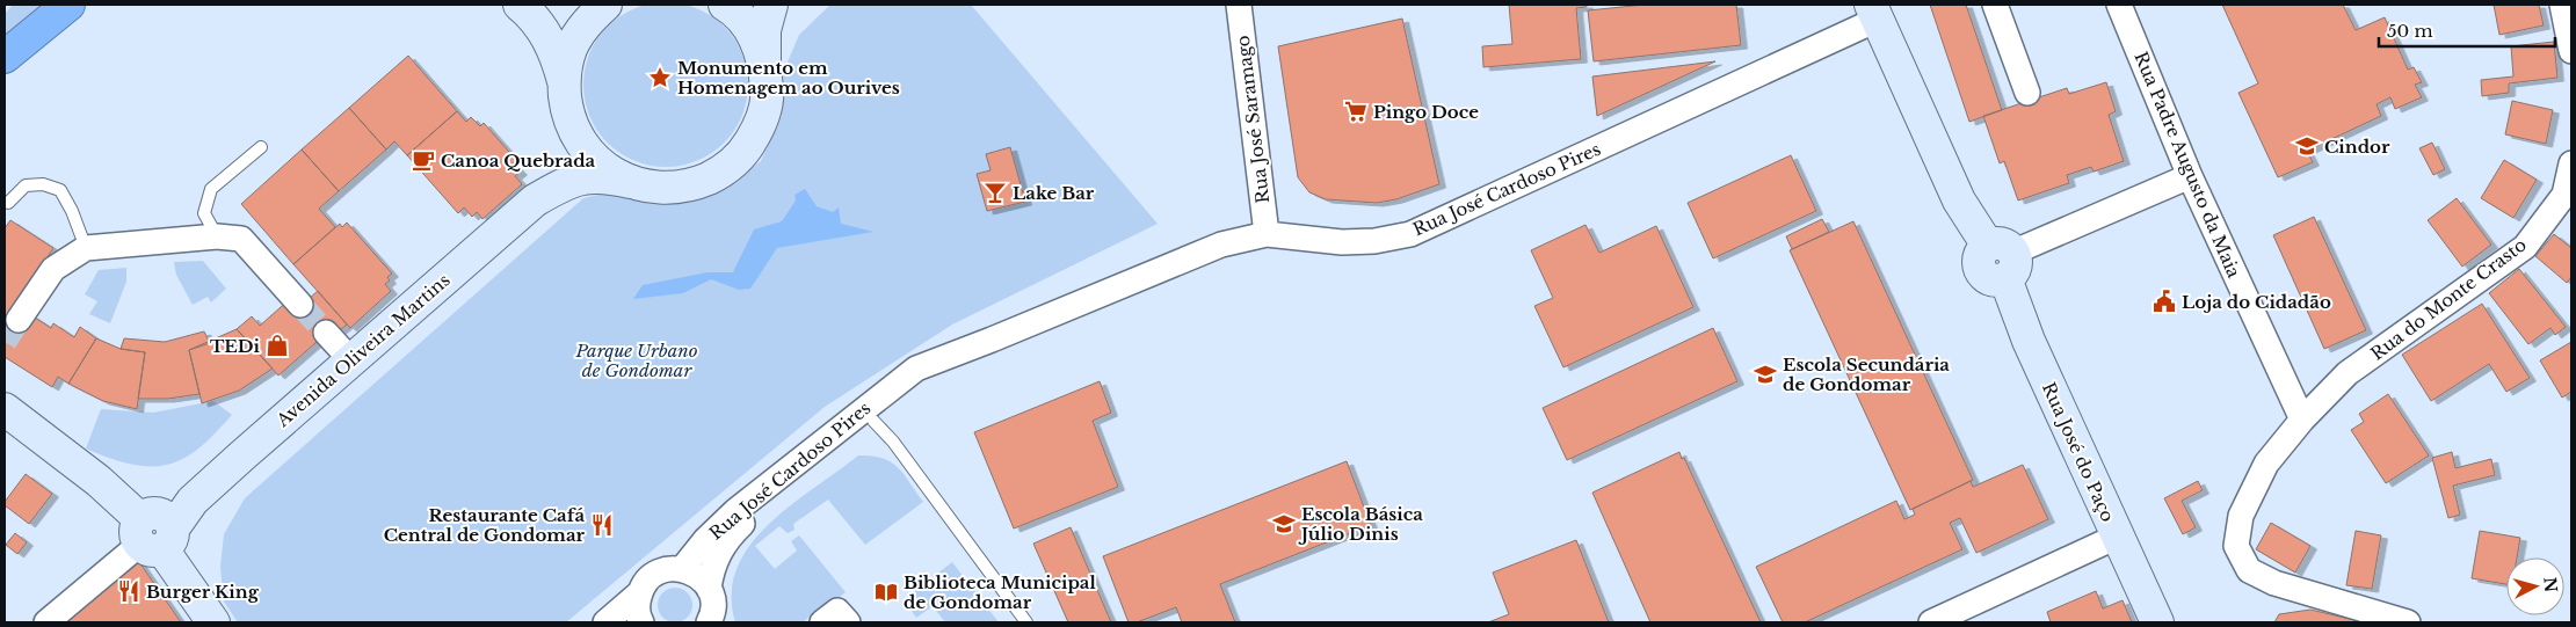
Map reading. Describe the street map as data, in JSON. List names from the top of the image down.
{
  "streets": {
    "main road": ["Avenida Oliveira Martins", "Rua José do Paço"],
    "street": [
      "Rua José Saramago",
      "Rua Padre Augusto da Maia",
      "Rua José Cardoso Pires",
      "Rua do Monte Crasto"
    ]
  },
  "crossings": [
    ["Rua José Saramago", "Rua José Cardoso Pires"],
    ["Rua Padre Augusto da Maia", "Rua do Monte Crasto"],
    ["Rua José Cardoso Pires", "Rua José do Paço"]
  ],
  "parks": ["Parque Urbano de Gondomar"],
  "places": {
    "place": ["Monumento em Homenagem ao Ourives"],
    "supermarket": ["Pingo Doce"],
    "school or university": ["Cindor", "Escola Secundária de Gondomar", "Escola Básica Júlio Dinis"],
    "cafe": ["Canoa Quebrada"],
    "bar": ["Lake Bar"],
    "public building": ["Loja do Cidadão"],
    "shop": ["TEDi"],
    "restaurant": ["Restaurante Cafá Central de Gondomar", "Burger King"],
    "library": ["Biblioteca Municipal de Gondomar"]
  },
  "scale_bar": "50 m",
  "north": "right"
}
